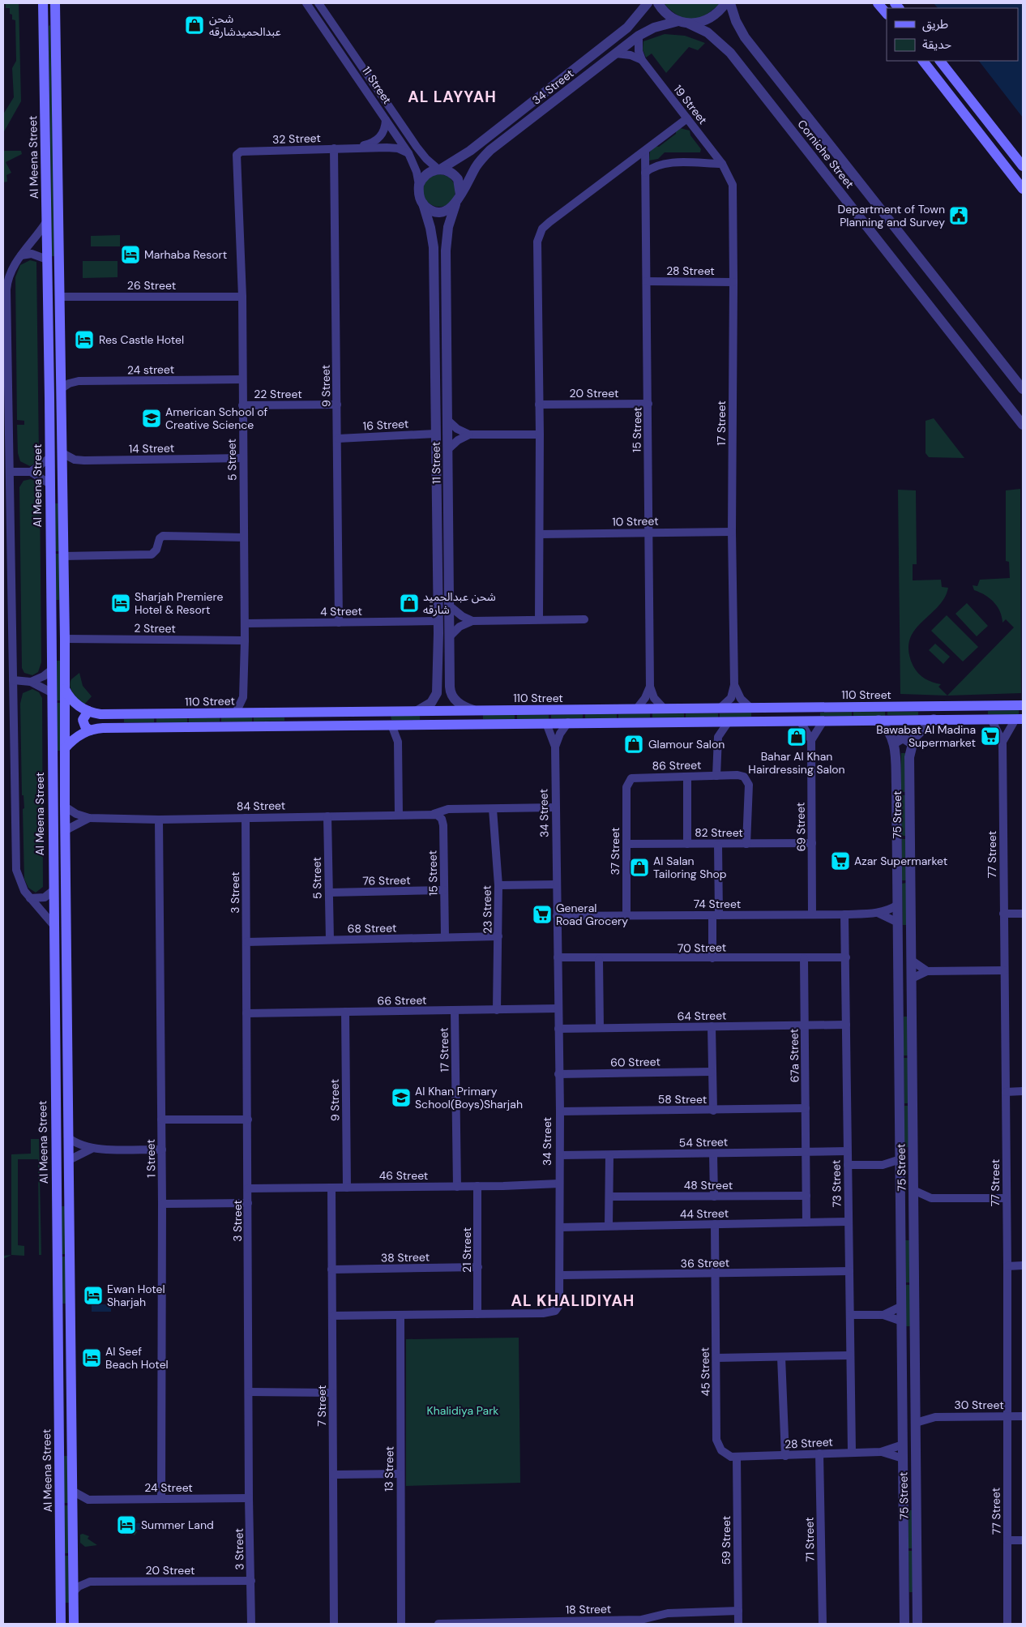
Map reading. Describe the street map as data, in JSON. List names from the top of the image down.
{
  "streets": {
    "main road": ["Al Meena Street", "110 Street"],
    "street": [
      "11 Street",
      "34 Street",
      "19 Street",
      "32 Street",
      "Corniche Street",
      "28 Street",
      "26 Street",
      "24 street",
      "9 Street",
      "20 Street",
      "22 Street",
      "17 Street",
      "16 Street",
      "15 Street",
      "14 Street",
      "5 Street",
      "10 Street",
      "4 Street",
      "2 Street",
      "86 Street",
      "84 Street",
      "75 Street",
      "69 Street",
      "82 Street",
      "37 Street",
      "77 Street",
      "76 Street",
      "3 Street",
      "74 Street",
      "23 Street",
      "68 Street",
      "70 Street",
      "66 Street",
      "64 Street",
      "67a Street",
      "60 Street",
      "58 Street",
      "54 Street",
      "1 Street",
      "46 Street",
      "73 Street",
      "48 Street",
      "44 Street",
      "21 Street",
      "38 Street",
      "36 Street",
      "45 Street",
      "30 Street",
      "7 Street",
      "13 Street",
      "24 Street",
      "71 Street",
      "59 Street",
      "18 Street"
    ]
  },
  "crossings": [
    ["11 Street", "34 Street"],
    ["11 Street", "32 Street"],
    ["11 Street", "16 Street"],
    ["11 Street", "4 Street"],
    ["11 Street", "110 Street"],
    ["34 Street", "19 Street"],
    ["34 Street", "Corniche Street"],
    ["34 Street", "84 Street"],
    ["34 Street", "74 Street"],
    ["34 Street", "70 Street"],
    ["34 Street", "66 Street"],
    ["34 Street", "64 Street"],
    ["34 Street", "60 Street"],
    ["34 Street", "58 Street"],
    ["34 Street", "54 Street"],
    ["34 Street", "46 Street"],
    ["34 Street", "44 Street"],
    ["34 Street", "21 Street"],
    ["34 Street", "36 Street"],
    ["34 Street", "7 Street"],
    ["34 Street", "13 Street"],
    ["19 Street", "17 Street"],
    ["32 Street", "9 Street"],
    ["32 Street", "5 Street"],
    ["28 Street", "17 Street"],
    ["28 Street", "15 Street"],
    ["28 Street", "75 Street"],
    ["28 Street", "73 Street"],
    ["28 Street", "45 Street"],
    ["28 Street", "71 Street"],
    ["28 Street", "59 Street"],
    ["26 Street", "5 Street"],
    ["24 street", "5 Street"],
    ["9 Street", "22 Street"],
    ["9 Street", "16 Street"],
    ["9 Street", "4 Street"],
    ["9 Street", "66 Street"],
    ["9 Street", "46 Street"],
    ["20 Street", "15 Street"],
    ["20 Street", "3 Street"],
    ["22 Street", "5 Street"],
    ["17 Street", "10 Street"],
    ["17 Street", "110 Street"],
    ["17 Street", "66 Street"],
    ["17 Street", "46 Street"],
    ["15 Street", "10 Street"],
    ["15 Street", "110 Street"],
    ["15 Street", "84 Street"],
    ["15 Street", "76 Street"],
    ["15 Street", "68 Street"],
    ["14 Street", "5 Street"],
    ["5 Street", "4 Street"],
    ["5 Street", "2 Street"],
    ["5 Street", "110 Street"],
    ["5 Street", "84 Street"],
    ["5 Street", "76 Street"],
    ["5 Street", "68 Street"],
    ["86 Street", "82 Street"],
    ["86 Street", "37 Street"],
    ["84 Street", "3 Street"],
    ["84 Street", "23 Street"],
    ["84 Street", "1 Street"],
    ["75 Street", "74 Street"],
    ["75 Street", "30 Street"],
    ["69 Street", "82 Street"],
    ["69 Street", "74 Street"],
    ["82 Street", "37 Street"],
    ["37 Street", "74 Street"],
    ["77 Street", "30 Street"],
    ["3 Street", "68 Street"],
    ["3 Street", "66 Street"],
    ["3 Street", "46 Street"],
    ["3 Street", "24 Street"],
    ["74 Street", "73 Street"],
    ["23 Street", "68 Street"],
    ["23 Street", "66 Street"],
    ["70 Street", "67a Street"],
    ["70 Street", "73 Street"],
    ["64 Street", "67a Street"],
    ["64 Street", "73 Street"],
    ["67a Street", "58 Street"],
    ["67a Street", "54 Street"],
    ["67a Street", "48 Street"],
    ["67a Street", "44 Street"],
    ["54 Street", "73 Street"],
    ["1 Street", "24 Street"],
    ["46 Street", "21 Street"],
    ["46 Street", "7 Street"],
    ["73 Street", "44 Street"],
    ["73 Street", "36 Street"],
    ["44 Street", "45 Street"],
    ["21 Street", "38 Street"],
    ["38 Street", "7 Street"],
    ["36 Street", "45 Street"],
    ["45 Street", "59 Street"],
    ["59 Street", "18 Street"]
  ],
  "districts": ["AL LAYYAH", "AL KHALIDIYAH"],
  "parks": ["Khalidiya Park"],
  "places": {
    "shop": [
      "شحن عبدالحميدشارقه",
      "شحن عبدالحميد شارقه",
      "Bahar Al Khan Hairdressing Salon",
      "Glamour Salon",
      "Al Salan Tailoring Shop"
    ],
    "public building": ["Department of Town Planning and Survey"],
    "hotel": [
      "Marhaba Resort",
      "Res Castle Hotel",
      "Sharjah Premiere Hotel & Resort",
      "Ewan Hotel Sharjah",
      "Al Seef Beach Hotel",
      "Summer Land"
    ],
    "school or university": ["American School of Creative Science", "Al Khan Primary School(Boys)Sharjah"],
    "supermarket": ["Bawabat Al Madina Supermarket", "Azar Supermarket", "General Road Grocery"]
  },
  "legend": ["طريق", "حديقة"]
}
